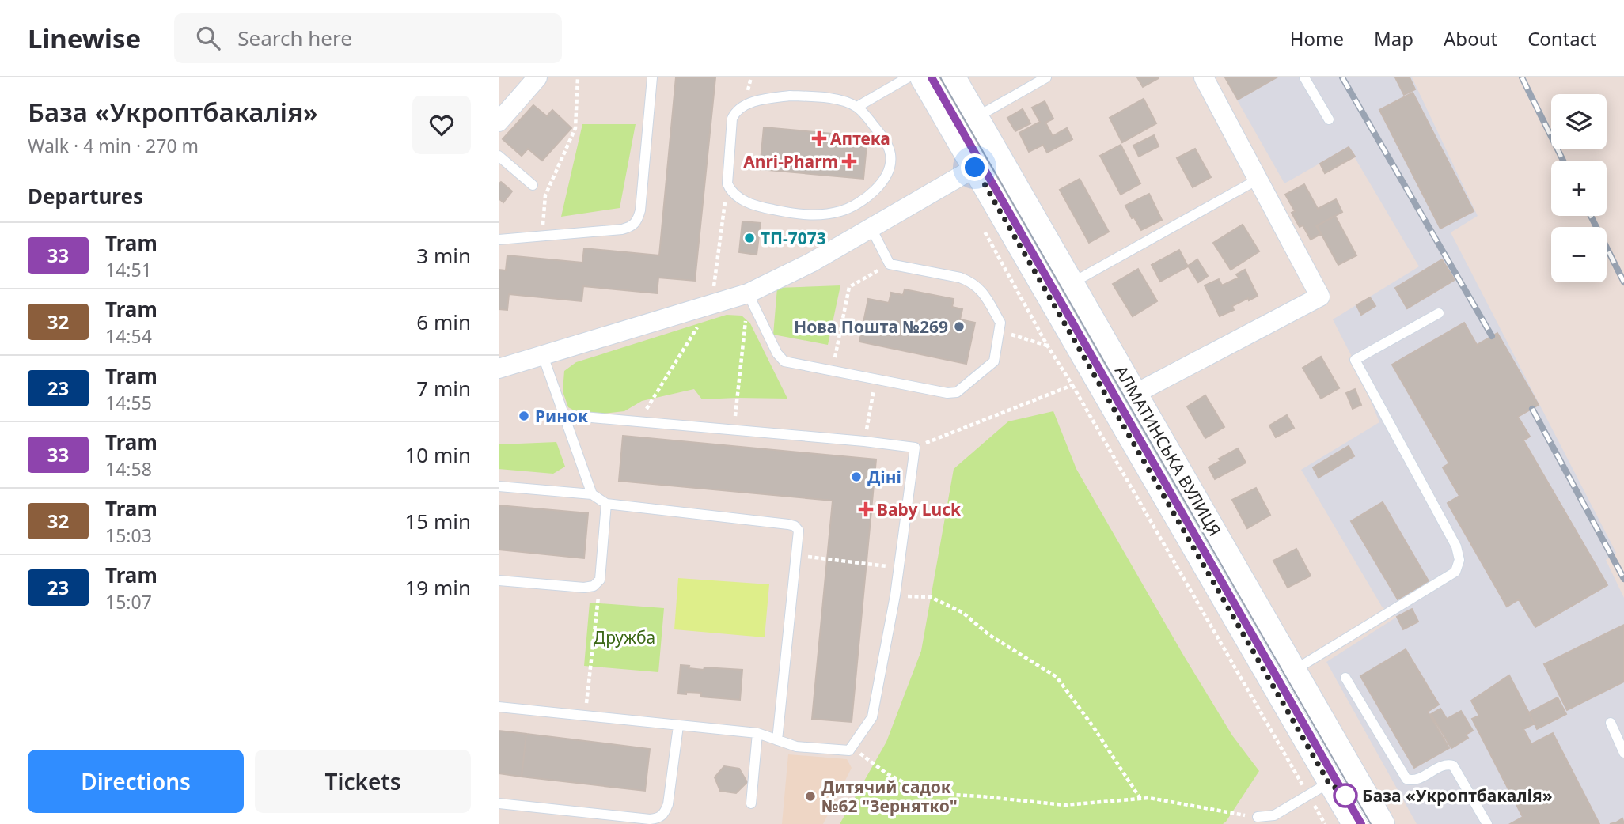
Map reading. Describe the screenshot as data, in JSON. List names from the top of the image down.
{
  "streets": {
    "street": ["АЛМАТИНСЬКА ВУЛИЦЯ"]
  },
  "parks": ["Дружба"],
  "places": {
    "health": ["Аптека", "Anri-Pharm", "Baby Luck"],
    "other": [
      "ТП-7073",
      "Нова Пошта №269",
      "Ринок",
      "Діні",
      "База «Укроптбакалія»",
      "Дитячий садок №62 \"Зернятко\""
    ]
  },
  "lines": ["tram line 33"],
  "page": {
    "header": "Linewise",
    "search": "Search here",
    "nav": [
      "Home",
      "Map",
      "About",
      "Contact"
    ],
    "heading": [
      ["База «Укроптбакалія»", "Walk · 4 min · 270 m"],
      "Departures"
    ],
    "map_buttons": ["+", "−"],
    "list": [
      {
        "mark": "33",
        "name": "Tram",
        "note": "14:51",
        "value": "3 min"
      },
      {
        "mark": "32",
        "name": "Tram",
        "note": "14:54",
        "value": "6 min"
      },
      {
        "mark": "23",
        "name": "Tram",
        "note": "14:55",
        "value": "7 min"
      },
      {
        "mark": "33",
        "name": "Tram",
        "note": "14:58",
        "value": "10 min"
      },
      {
        "mark": "32",
        "name": "Tram",
        "note": "15:03",
        "value": "15 min"
      },
      {
        "mark": "23",
        "name": "Tram",
        "note": "15:07",
        "value": "19 min"
      }
    ],
    "buttons": ["Directions", "Tickets"]
  }
}
